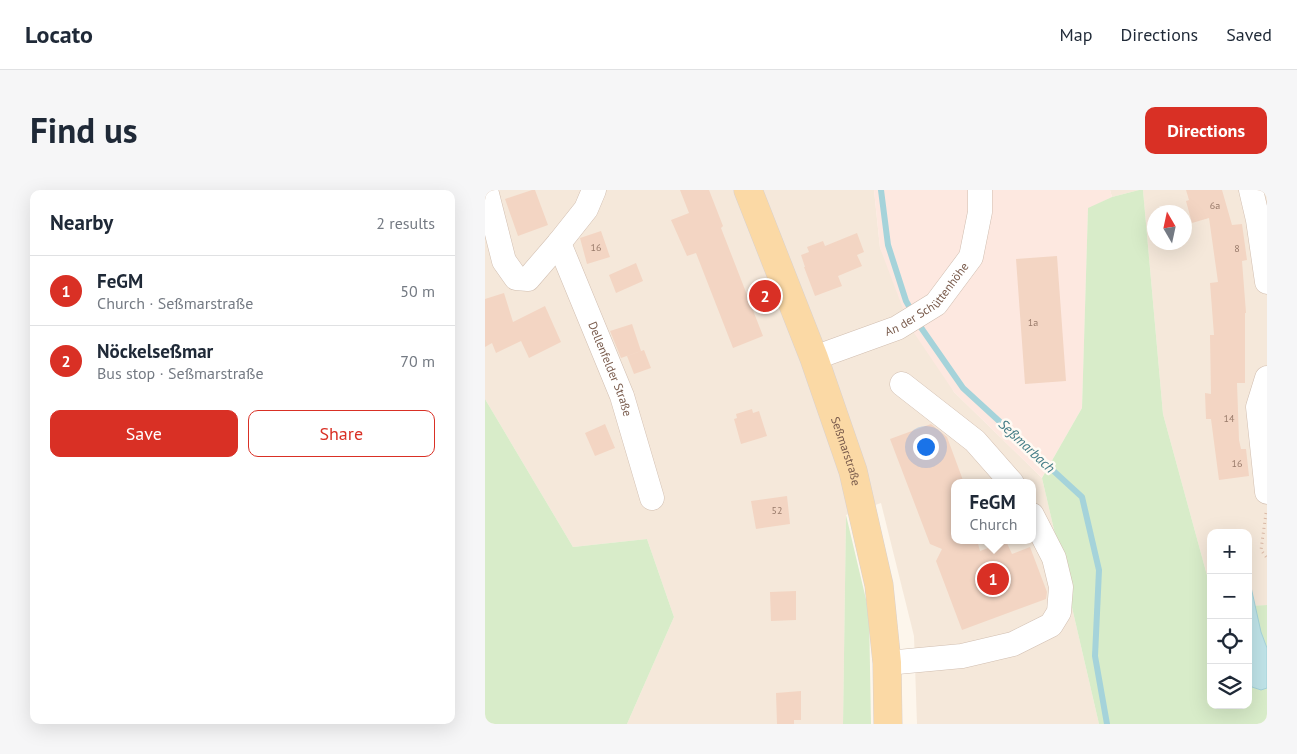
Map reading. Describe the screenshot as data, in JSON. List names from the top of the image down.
{
  "streets": {
    "main road": ["Seßmarstraße"],
    "street": ["An der Schüttenhöhe", "Dellenfelder Straße"]
  },
  "crossings": [
    ["An der Schüttenhöhe", "Seßmarstraße"]
  ],
  "water": ["Seßmarbach"],
  "house_numbers": [
    "6a",
    "16",
    "8",
    "1a",
    "14",
    "16",
    "52"
  ],
  "north": "top",
  "page": {
    "header": "Locato",
    "nav": ["Map", "Directions", "Saved"],
    "title": "Find us",
    "buttons": [
      "Directions",
      ["Save", "Share"]
    ],
    "heading": ["Nearby", "2 results"],
    "list": [
      {
        "mark": "1",
        "name": "FeGM",
        "note": "Church · Seßmarstraße",
        "value": "50 m"
      },
      {
        "mark": "2",
        "name": "Nöckelseßmar",
        "note": "Bus stop · Seßmarstraße",
        "value": "70 m"
      }
    ],
    "pins": ["2", "1"],
    "popup": ["FeGM", "Church"],
    "map_buttons": ["+", "−"]
  }
}
